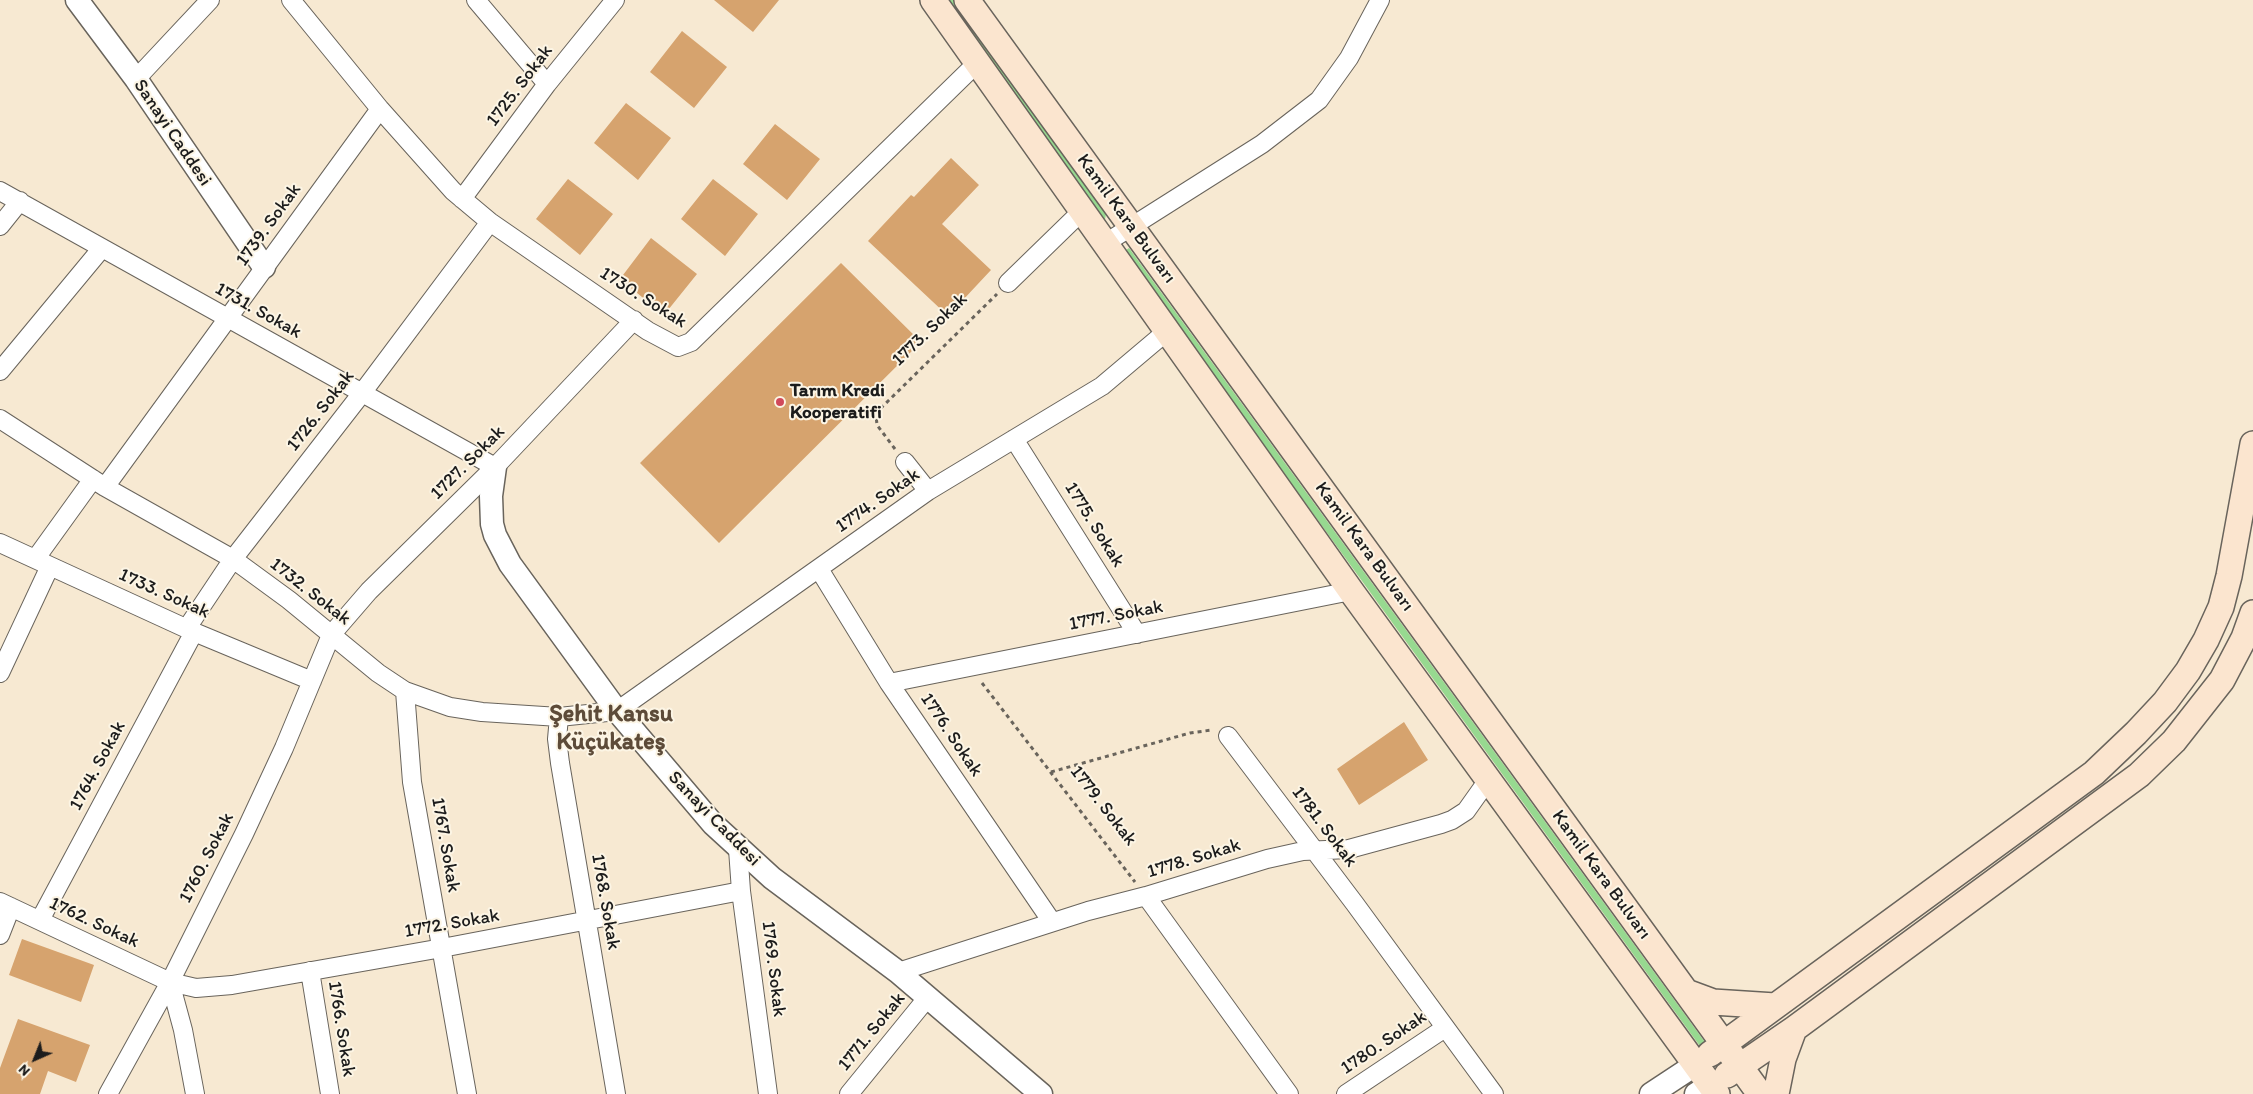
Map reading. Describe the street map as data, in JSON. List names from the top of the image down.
{
  "streets": {
    "main road": ["Kamil Kara Bulvarı"],
    "street": [
      "1725. Sokak",
      "Sanayi Caddesi",
      "1739. Sokak",
      "1730. Sokak",
      "1731. Sokak",
      "1726. Sokak",
      "1727. Sokak",
      "1774. Sokak",
      "1775. Sokak",
      "1732. Sokak",
      "1733. Sokak",
      "1777. Sokak",
      "1776. Sokak",
      "1764. Sokak",
      "1781. Sokak",
      "1767. Sokak",
      "1760. Sokak",
      "1778. Sokak",
      "1768. Sokak",
      "1762. Sokak",
      "1772. Sokak",
      "1769. Sokak",
      "1766. Sokak",
      "1771. Sokak",
      "1780. Sokak"
    ],
    "path": ["1773. Sokak", "1779. Sokak"]
  },
  "crossings": [
    ["1725. Sokak", "1730. Sokak"],
    ["Sanayi Caddesi", "1739. Sokak"],
    ["Sanayi Caddesi", "1731. Sokak"],
    ["Sanayi Caddesi", "1727. Sokak"],
    ["Sanayi Caddesi", "1774. Sokak"],
    ["Sanayi Caddesi", "1732. Sokak"],
    ["Sanayi Caddesi", "1778. Sokak"],
    ["Sanayi Caddesi", "1769. Sokak"],
    ["Sanayi Caddesi", "1771. Sokak"],
    ["Kamil Kara Bulvarı", "1730. Sokak"],
    ["Kamil Kara Bulvarı", "1774. Sokak"],
    ["Kamil Kara Bulvarı", "1777. Sokak"],
    ["Kamil Kara Bulvarı", "1778. Sokak"],
    ["1739. Sokak", "1730. Sokak"],
    ["1739. Sokak", "1731. Sokak"],
    ["1739. Sokak", "1732. Sokak"],
    ["1739. Sokak", "1733. Sokak"],
    ["1730. Sokak", "1726. Sokak"],
    ["1730. Sokak", "1727. Sokak"],
    ["1731. Sokak", "1726. Sokak"],
    ["1731. Sokak", "1727. Sokak"],
    ["1726. Sokak", "1732. Sokak"],
    ["1726. Sokak", "1733. Sokak"],
    ["1726. Sokak", "1764. Sokak"],
    ["1727. Sokak", "1732. Sokak"],
    ["1727. Sokak", "1760. Sokak"],
    ["1774. Sokak", "1775. Sokak"],
    ["1774. Sokak", "1732. Sokak"],
    ["1774. Sokak", "1776. Sokak"],
    ["1775. Sokak", "1777. Sokak"],
    ["1732. Sokak", "1767. Sokak"],
    ["1732. Sokak", "1760. Sokak"],
    ["1732. Sokak", "1768. Sokak"],
    ["1733. Sokak", "1764. Sokak"],
    ["1733. Sokak", "1760. Sokak"],
    ["1777. Sokak", "1776. Sokak"],
    ["1777. Sokak", "1779. Sokak"],
    ["1776. Sokak", "1778. Sokak"],
    ["1764. Sokak", "1762. Sokak"],
    ["1779. Sokak", "1778. Sokak"],
    ["1781. Sokak", "1778. Sokak"],
    ["1781. Sokak", "1780. Sokak"],
    ["1767. Sokak", "1772. Sokak"],
    ["1760. Sokak", "1762. Sokak"],
    ["1760. Sokak", "1772. Sokak"],
    ["1768. Sokak", "1772. Sokak"],
    ["1762. Sokak", "1772. Sokak"],
    ["1772. Sokak", "1769. Sokak"],
    ["1772. Sokak", "1766. Sokak"]
  ],
  "districts": ["Şehit Kansu Küçükateş"],
  "places": ["Tarım Kredi Kooperatifi"],
  "north": "bottom left"
}
